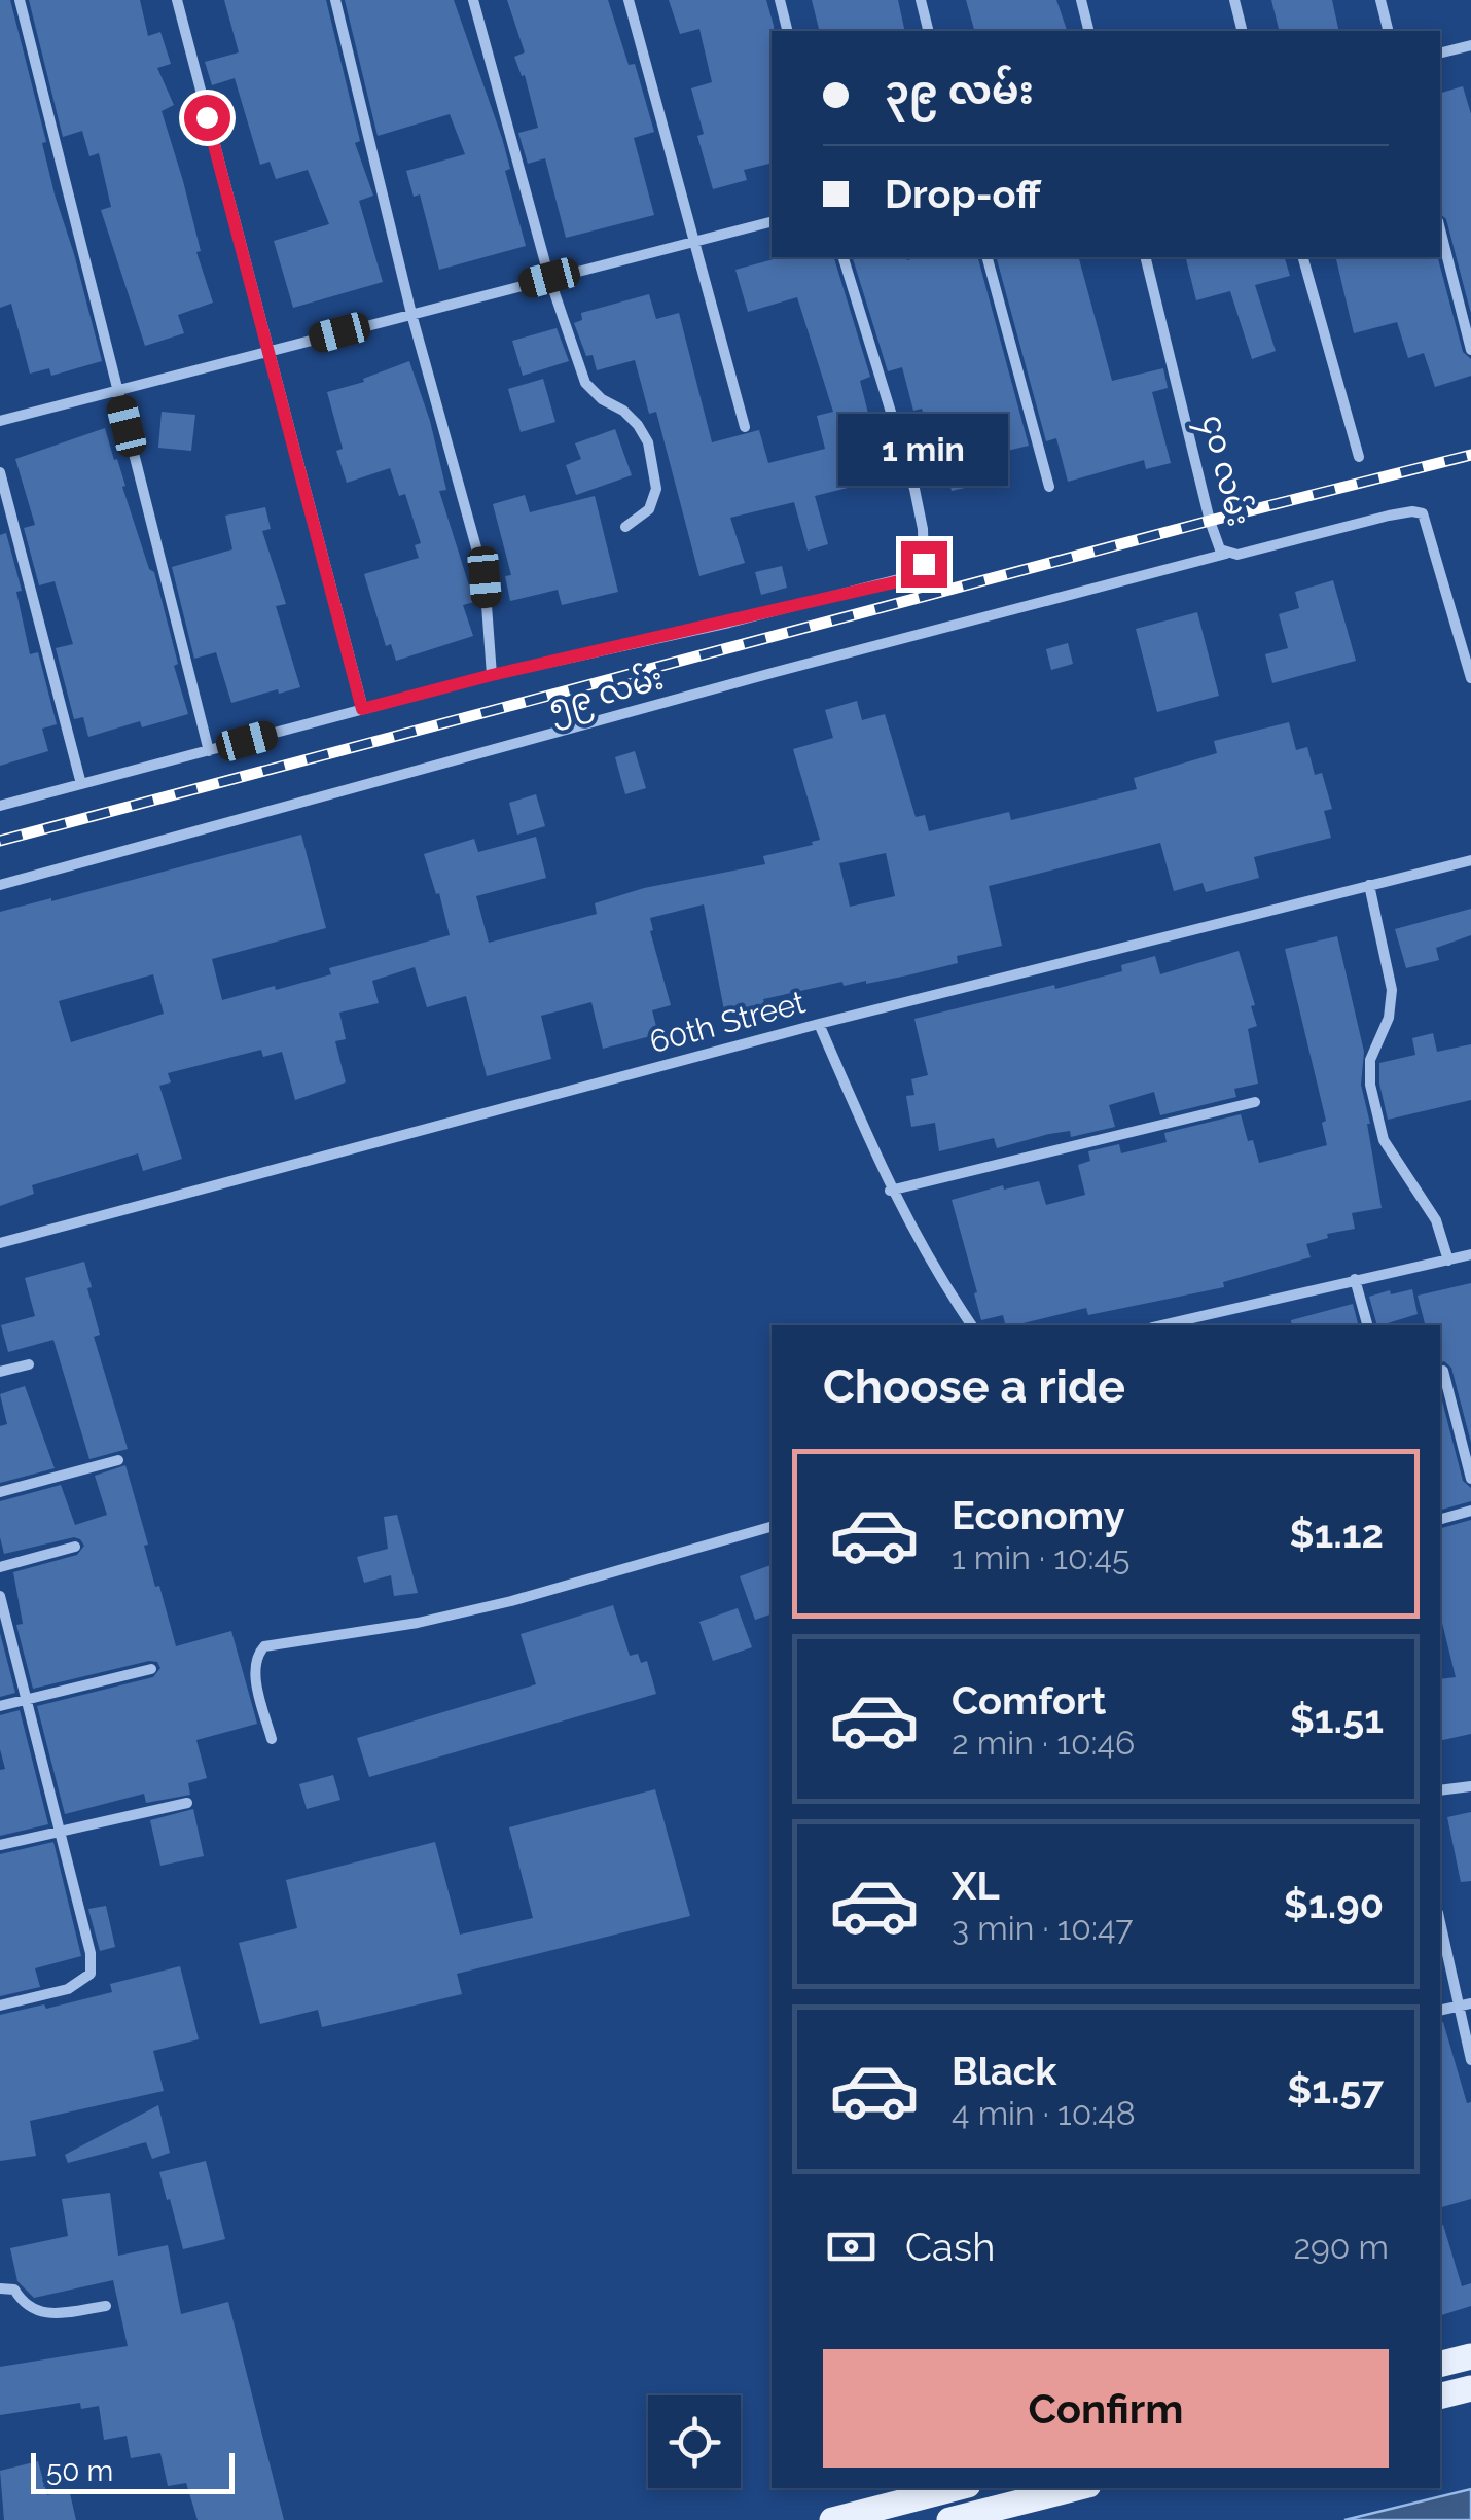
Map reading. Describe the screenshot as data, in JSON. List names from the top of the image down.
{
  "streets": {
    "street": ["၄၀ လမ်း", "၅၉ လမ်း", "60th Street"]
  },
  "crossings": [
    ["၄၀ လမ်း", "၅၉ လမ်း"]
  ],
  "scale_bar": "50 m",
  "page": {
    "banner": ["၃၉ လမ်း", "Drop-off"],
    "bubble": "1 min",
    "heading": "Choose a ride",
    "list": [
      {
        "name": "Economy",
        "note": "1 min · 10:45",
        "value": "$1.12"
      },
      {
        "name": "Comfort",
        "note": "2 min · 10:46",
        "value": "$1.51"
      },
      {
        "name": "XL",
        "note": "3 min · 10:47",
        "value": "$1.90"
      },
      {
        "name": "Black",
        "note": "4 min · 10:48",
        "value": "$1.57"
      }
    ],
    "pay": ["Cash", "290 m"],
    "buttons": "Confirm",
    "scale": "50 m"
  }
}
